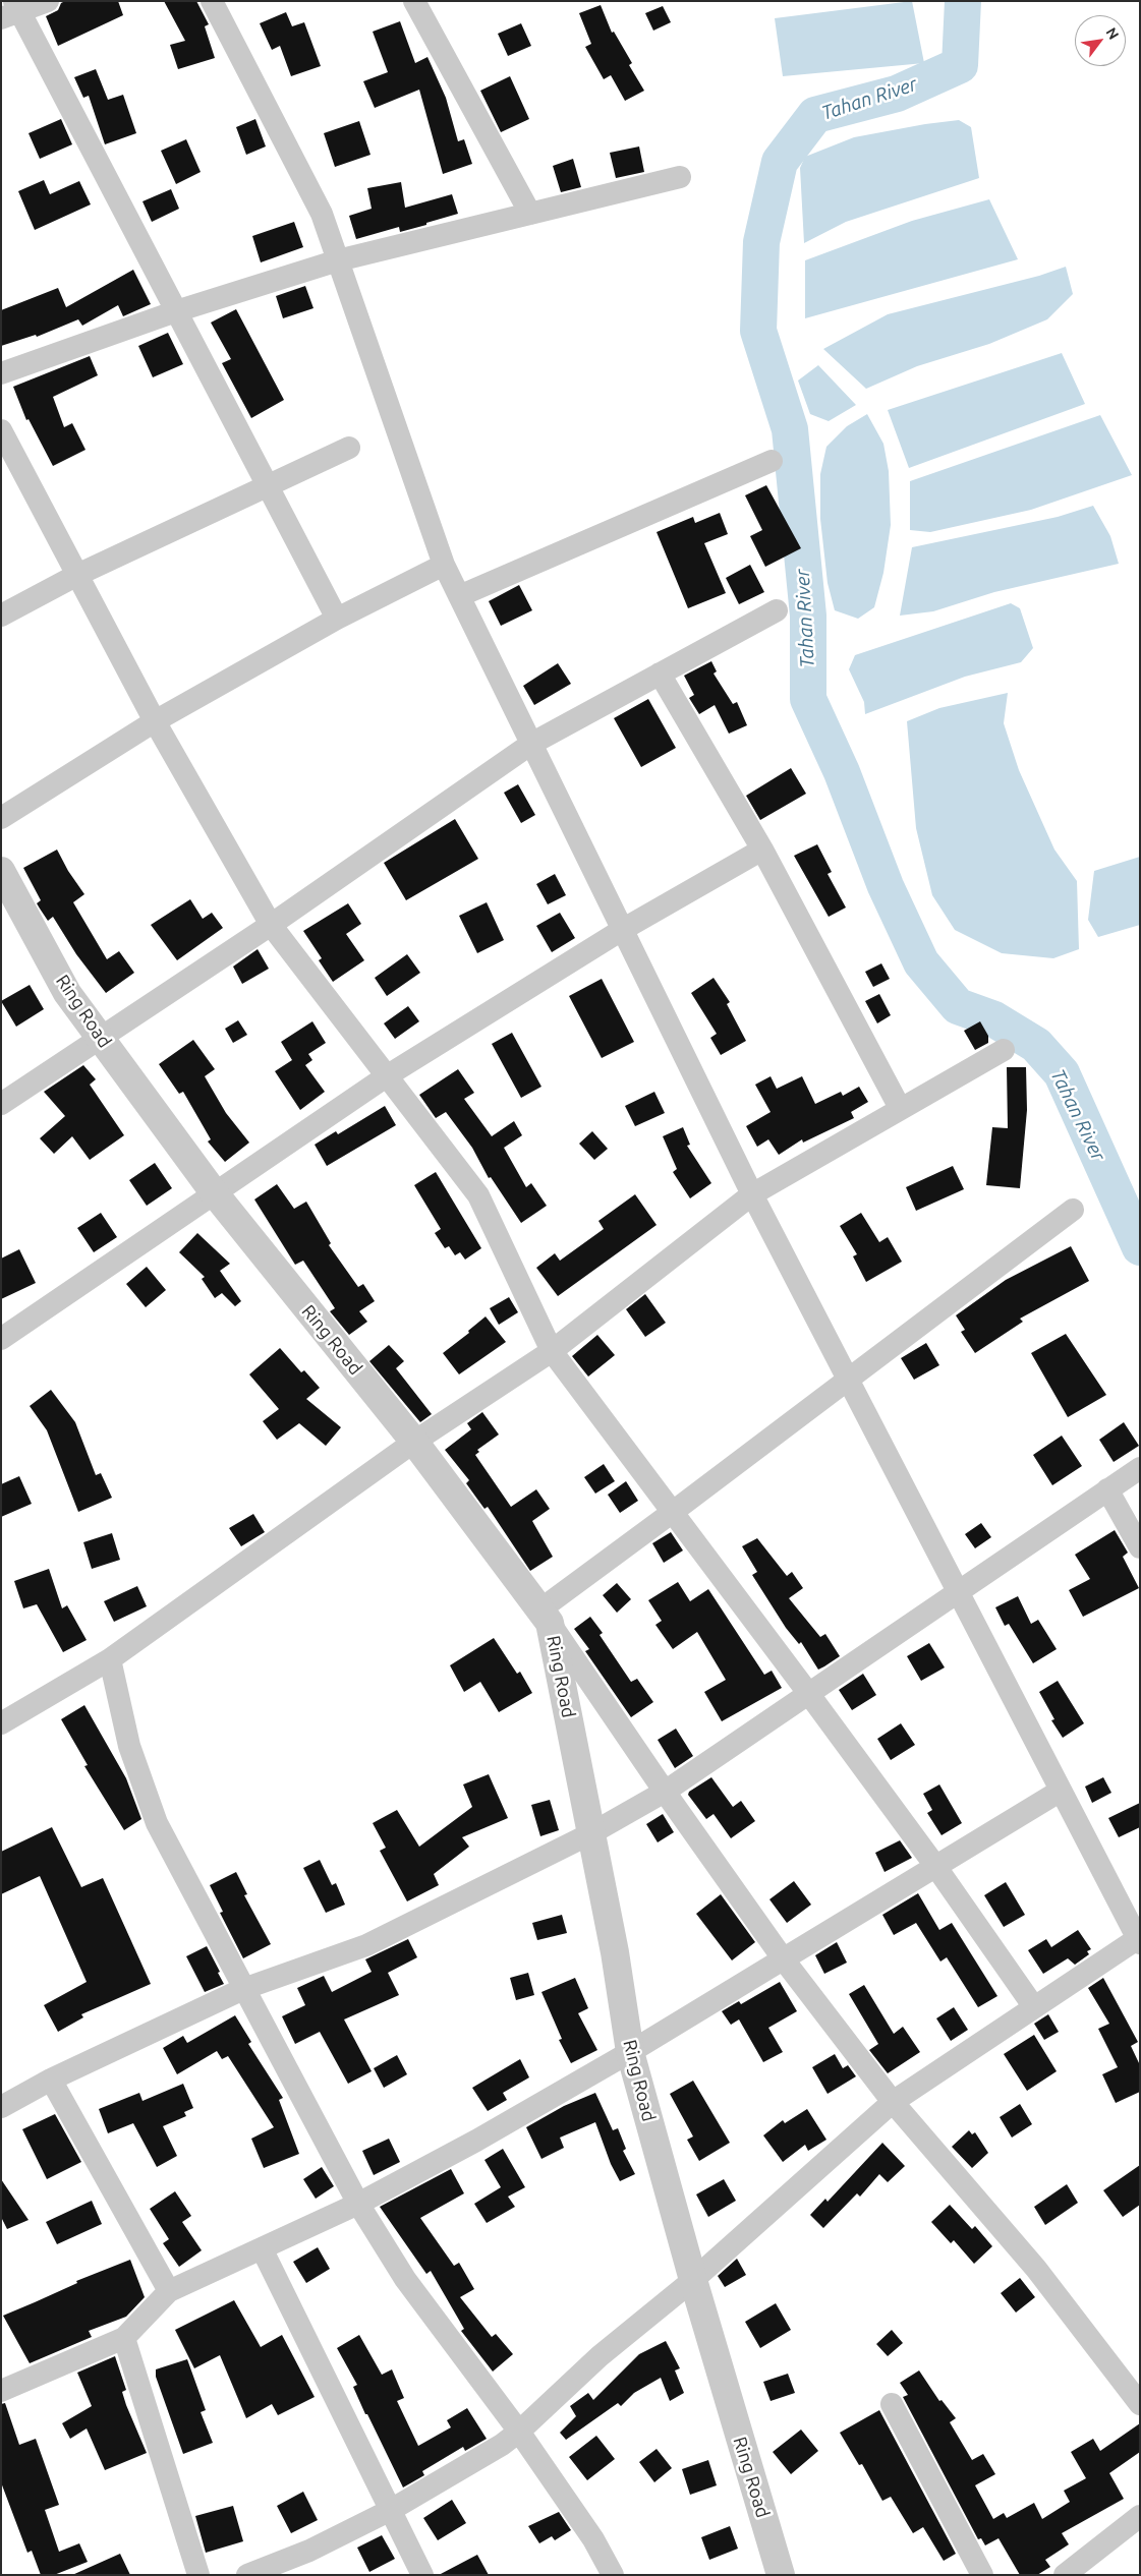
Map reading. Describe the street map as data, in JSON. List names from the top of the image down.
{
  "streets": {
    "street": ["Ring Road"]
  },
  "water": ["Tahan River"],
  "north": "top right"
}
